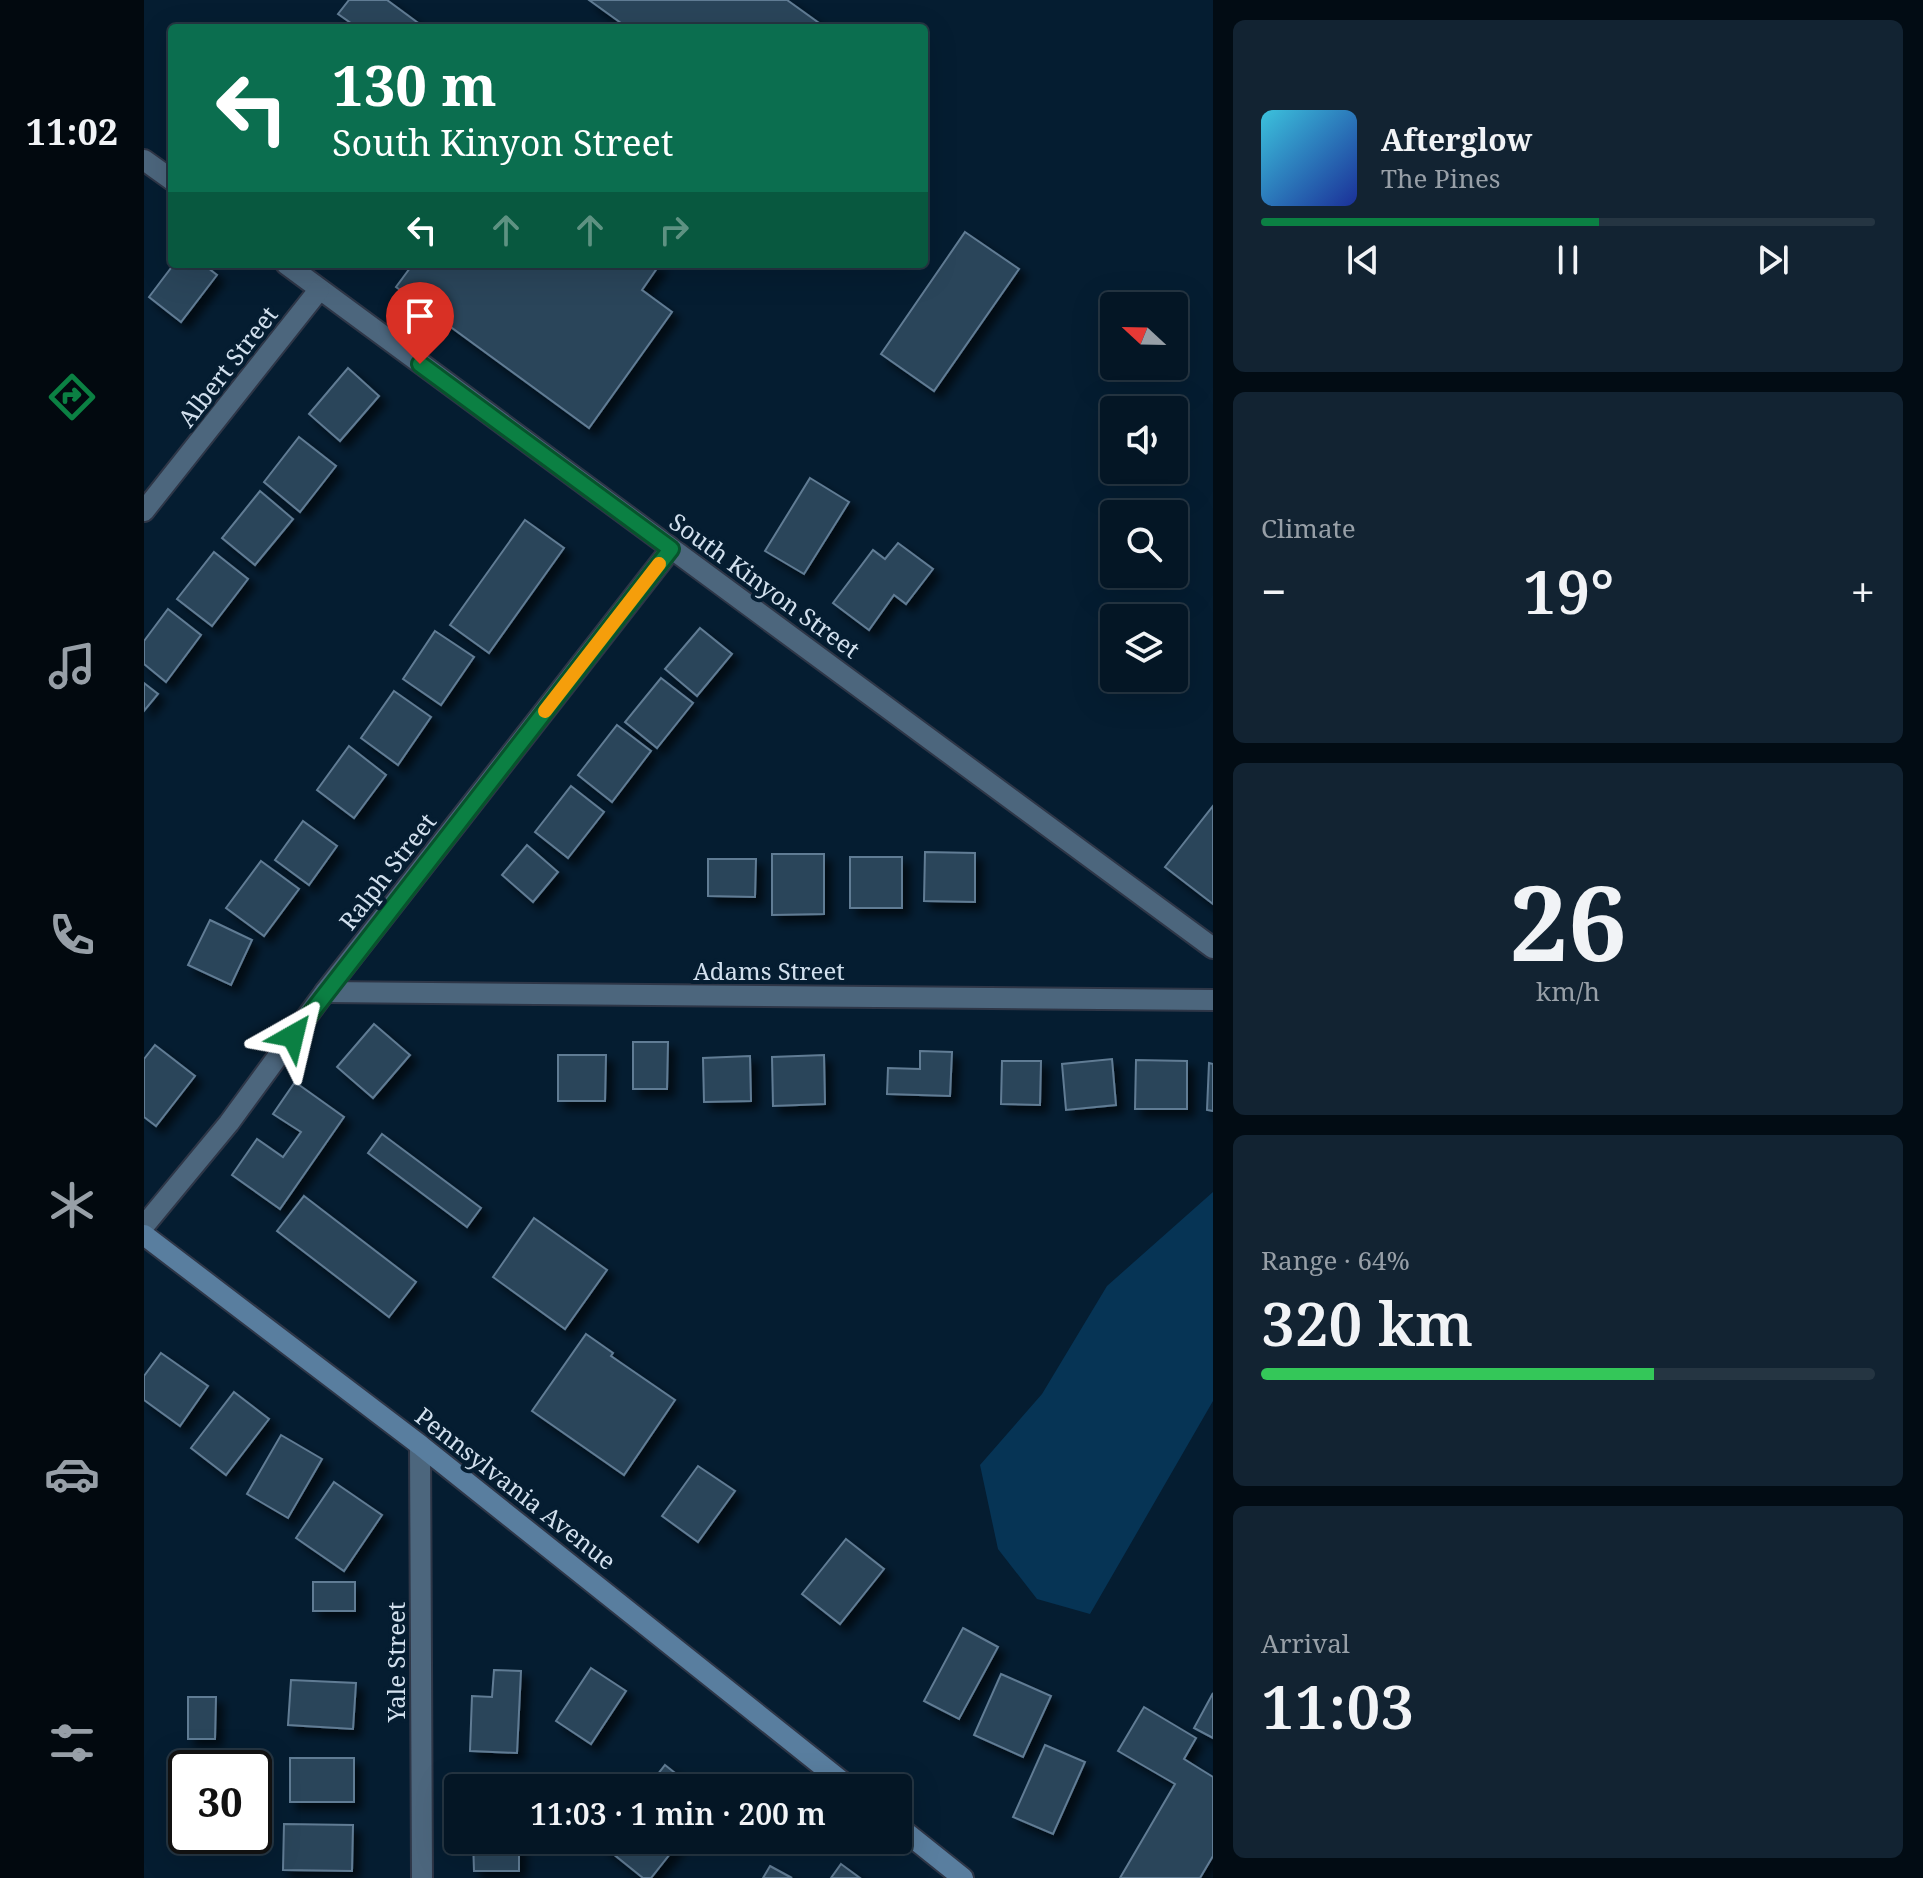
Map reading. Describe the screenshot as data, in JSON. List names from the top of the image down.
{
  "streets": {
    "main road": ["Pennsylvania Avenue"],
    "street": [
      "Albert Street",
      "South Kinyon Street",
      "Ralph Street",
      "Adams Street",
      "Yale Street"
    ]
  },
  "crossings": [
    ["Albert Street", "South Kinyon Street"],
    ["South Kinyon Street", "Ralph Street"],
    ["Ralph Street", "Adams Street"],
    ["Pennsylvania Avenue", "Yale Street"]
  ],
  "north": "left",
  "page": {
    "tabs": "11:02",
    "turn": ["130 m", "South Kinyon Street"],
    "song": ["Afterglow", "The Pines"],
    "tile": [
      "Climate",
      ["26", "km/h"],
      ["Range · 64%", "320 km"],
      ["Arrival", "11:03"]
    ],
    "heat": ["−", "19°", "+"],
    "limit": "30",
    "trip": "11:03 · 1 min · 200 m"
  }
}
